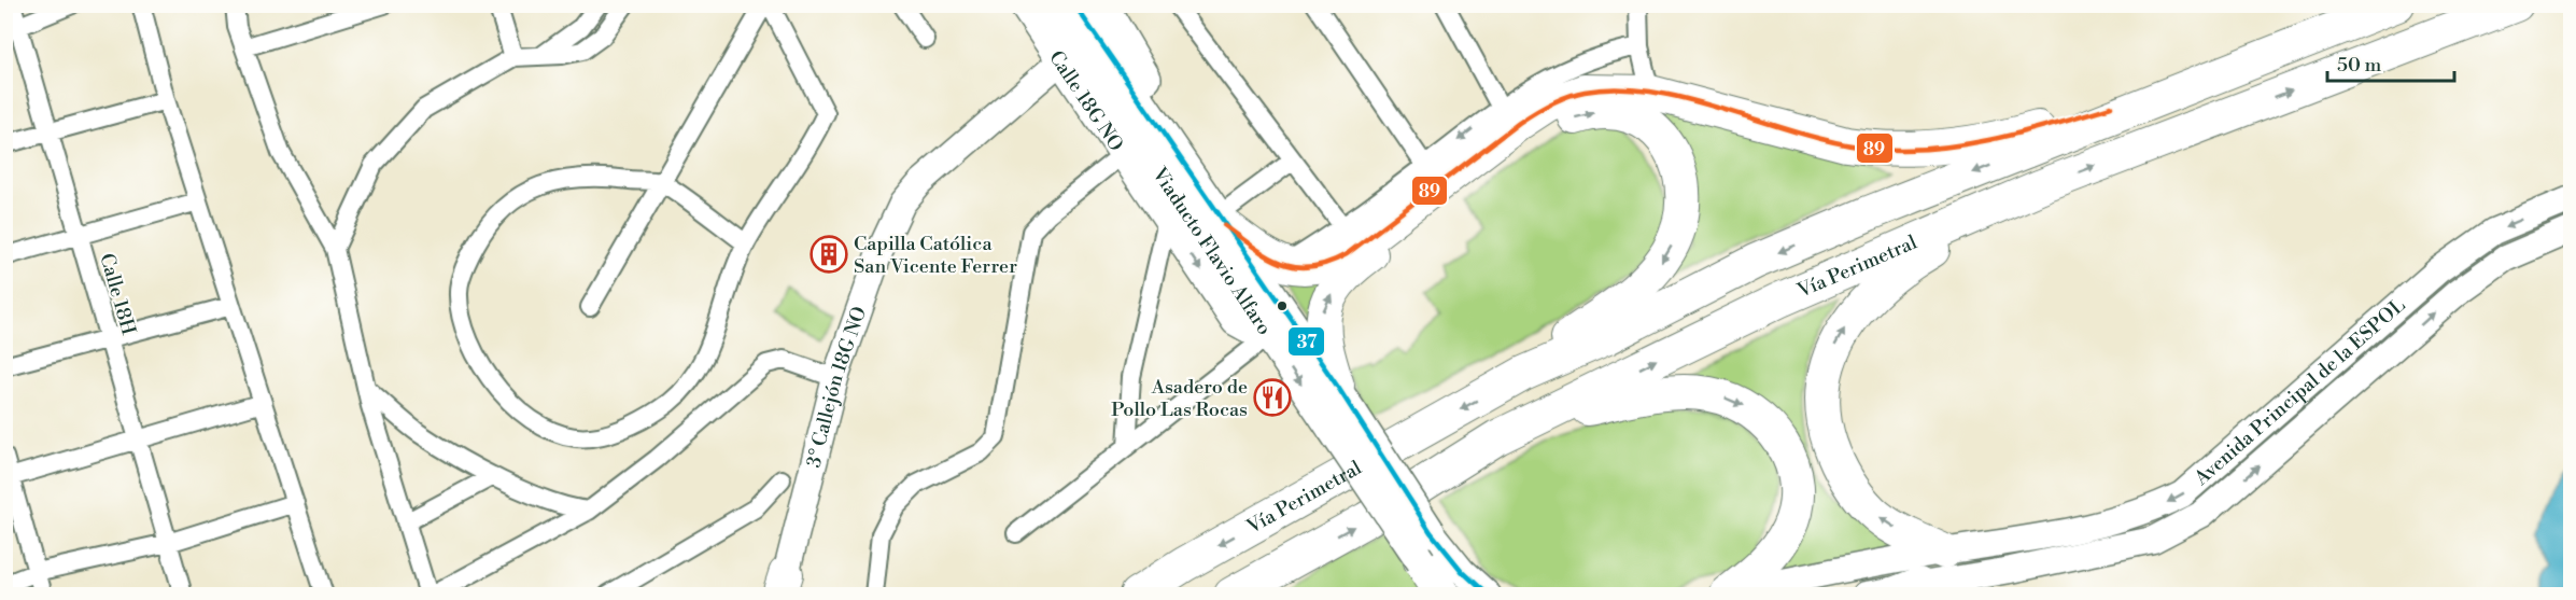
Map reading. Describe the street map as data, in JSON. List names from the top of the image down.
{
  "streets": {
    "highway": ["Vía Perimetral"],
    "main road": [
      "Calle 18G NO",
      "Viaducto Flavio Alfaro",
      "3° Callejón 18G NO",
      "Avenida Principal de la ESPOL"
    ],
    "street": ["Calle 18H"]
  },
  "crossings": [
    ["Calle 18G NO", "Viaducto Flavio Alfaro"],
    ["Calle 18G NO", "3° Callejón 18G NO"],
    ["Viaducto Flavio Alfaro", "3° Callejón 18G NO"]
  ],
  "one_way": ["Calle 18G NO"],
  "places": {
    "building": ["Capilla Católica San Vicente Ferrer"],
    "restaurant": ["Asadero de Pollo Las Rocas"]
  },
  "lines": ["transit line 37", "transit line 89"],
  "scale_bar": "50 m"
}
